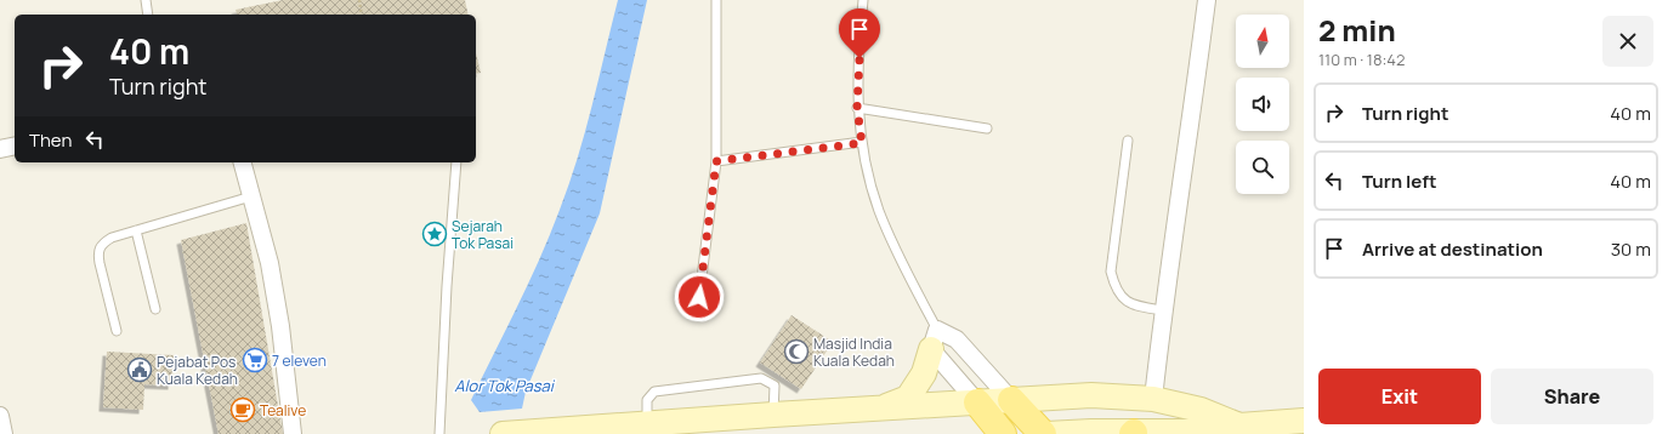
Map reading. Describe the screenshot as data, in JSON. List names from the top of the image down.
{
  "water": ["Alor Tok Pasai"],
  "places": {
    "place": ["Sejarah Tok Pasai"],
    "mosque": ["Masjid India Kuala Kedah"],
    "supermarket": ["7 eleven"],
    "public building": ["Pejabat Pos Kuala Kedah"],
    "cafe": ["Tealive"]
  },
  "north": "top",
  "page": {
    "heading": ["2 min", "110 m · 18:42"],
    "turn": ["40 m", "Turn right"],
    "list": [
      {
        "name": "Turn right",
        "value": "40 m"
      },
      {
        "name": "Turn left",
        "value": "40 m"
      },
      {
        "name": "Arrive at destination",
        "value": "30 m"
      }
    ],
    "then": "Then",
    "buttons": ["Exit", "Share"]
  }
}
